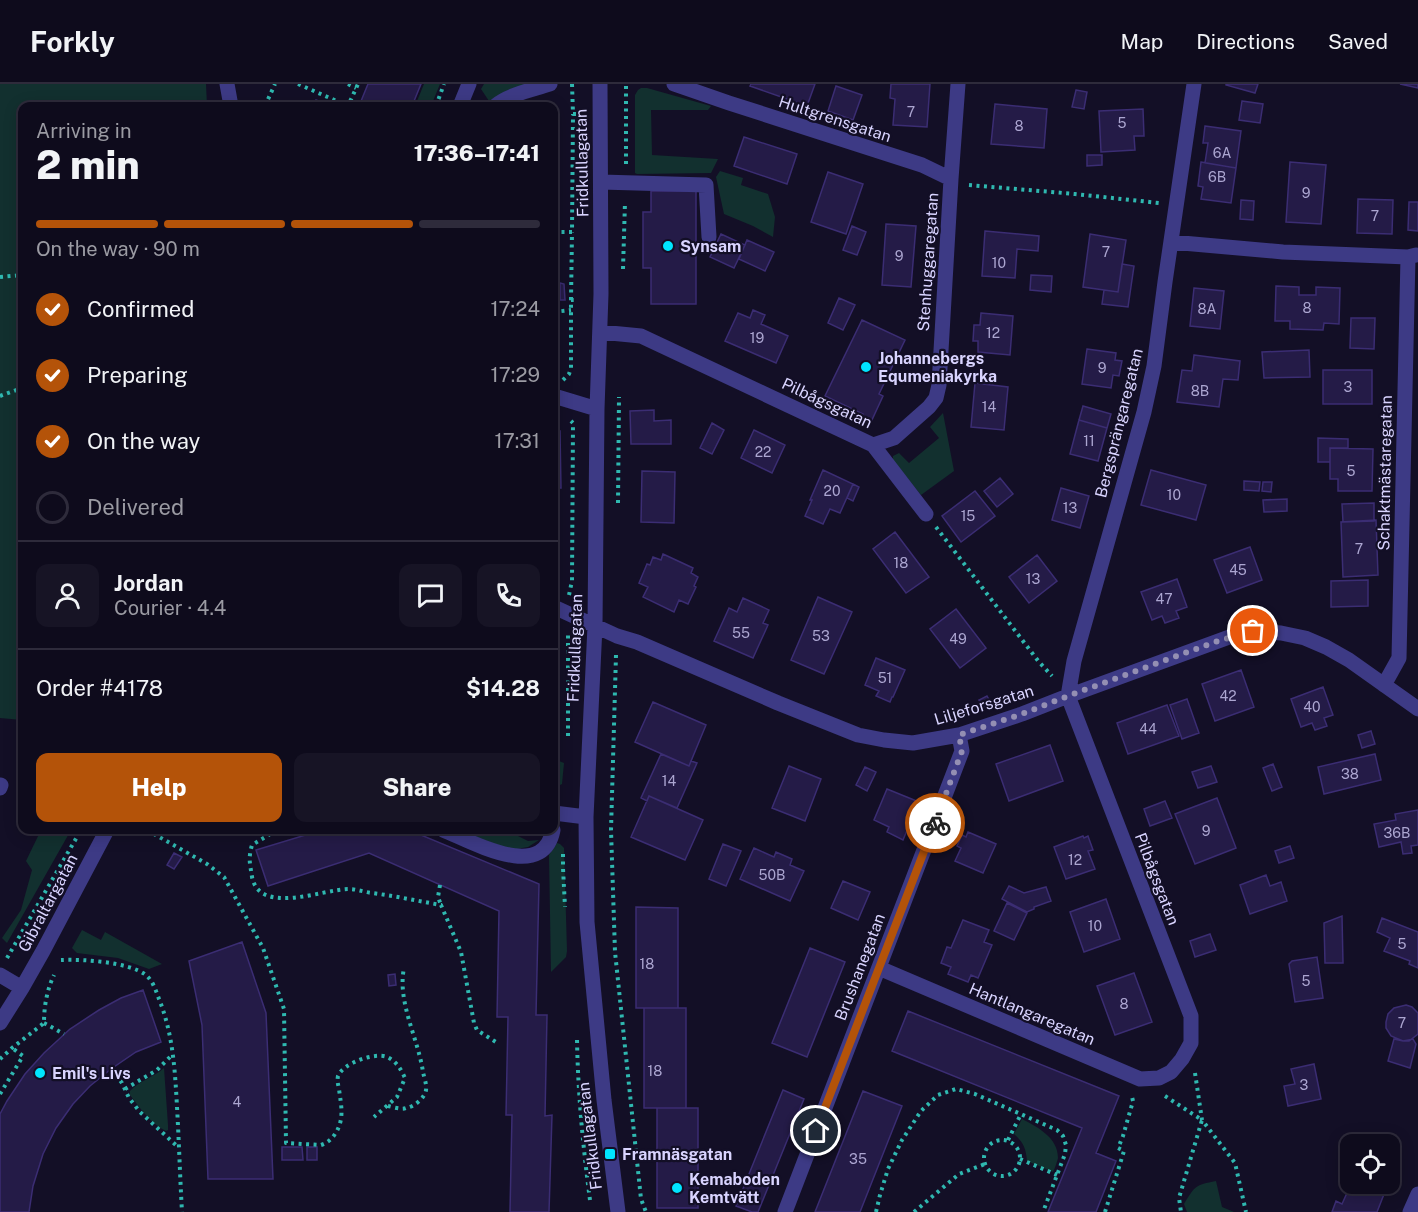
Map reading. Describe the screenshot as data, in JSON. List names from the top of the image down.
{
  "streets": {
    "street": [
      "Hultgrensgatan",
      "Fridkullagatan",
      "Stenhuggaregatan",
      "Pilbågsgatan",
      "Bergsprängaregatan",
      "Schaktmästaregatan",
      "Liljeforsgatan",
      "Gibraltargatan",
      "Brushanegatan",
      "Hantlangaregatan"
    ]
  },
  "crossings": [
    ["Hultgrensgatan", "Stenhuggaregatan"],
    ["Fridkullagatan", "Pilbågsgatan"],
    ["Fridkullagatan", "Liljeforsgatan"],
    ["Stenhuggaregatan", "Pilbågsgatan"],
    ["Pilbågsgatan", "Bergsprängaregatan"],
    ["Pilbågsgatan", "Liljeforsgatan"],
    ["Bergsprängaregatan", "Liljeforsgatan"],
    ["Schaktmästaregatan", "Liljeforsgatan"],
    ["Liljeforsgatan", "Brushanegatan"],
    ["Brushanegatan", "Hantlangaregatan"]
  ],
  "places": {
    "other": [
      "Synsam",
      "Johannebergs Equmeniakyrka",
      "Emil's Livs",
      "Kemaboden Kemtvätt"
    ],
    "transit": ["Framnäsgatan"]
  },
  "house_numbers": [
    "7",
    "5",
    "8",
    "6A",
    "6B",
    "9",
    "7",
    "7",
    "9",
    "10",
    "8",
    "8A",
    "12",
    "19",
    "9",
    "3",
    "8B",
    "14",
    "11",
    "22",
    "5",
    "20",
    "10",
    "13",
    "15",
    "7",
    "18",
    "45",
    "13",
    "47",
    "55",
    "53",
    "49",
    "51",
    "42",
    "40",
    "44",
    "38",
    "14",
    "9",
    "36B",
    "12",
    "50B",
    "10",
    "5",
    "18",
    "5",
    "8",
    "7",
    "18",
    "3",
    "4",
    "35"
  ],
  "page": {
    "header": "Forkly",
    "nav": ["Map", "Directions", "Saved"],
    "heading": ["2 min", "Arriving in", "17:36–17:41"],
    "panel": [
      "Jordan",
      "Courier · 4.4",
      "Order #4178",
      "$14.28"
    ],
    "bar": "On the way · 90 m",
    "list": [
      ["Confirmed", "17:24"],
      ["Preparing", "17:29"],
      ["On the way", "17:31"],
      "Delivered"
    ],
    "buttons": ["Help", "Share"]
  }
}
